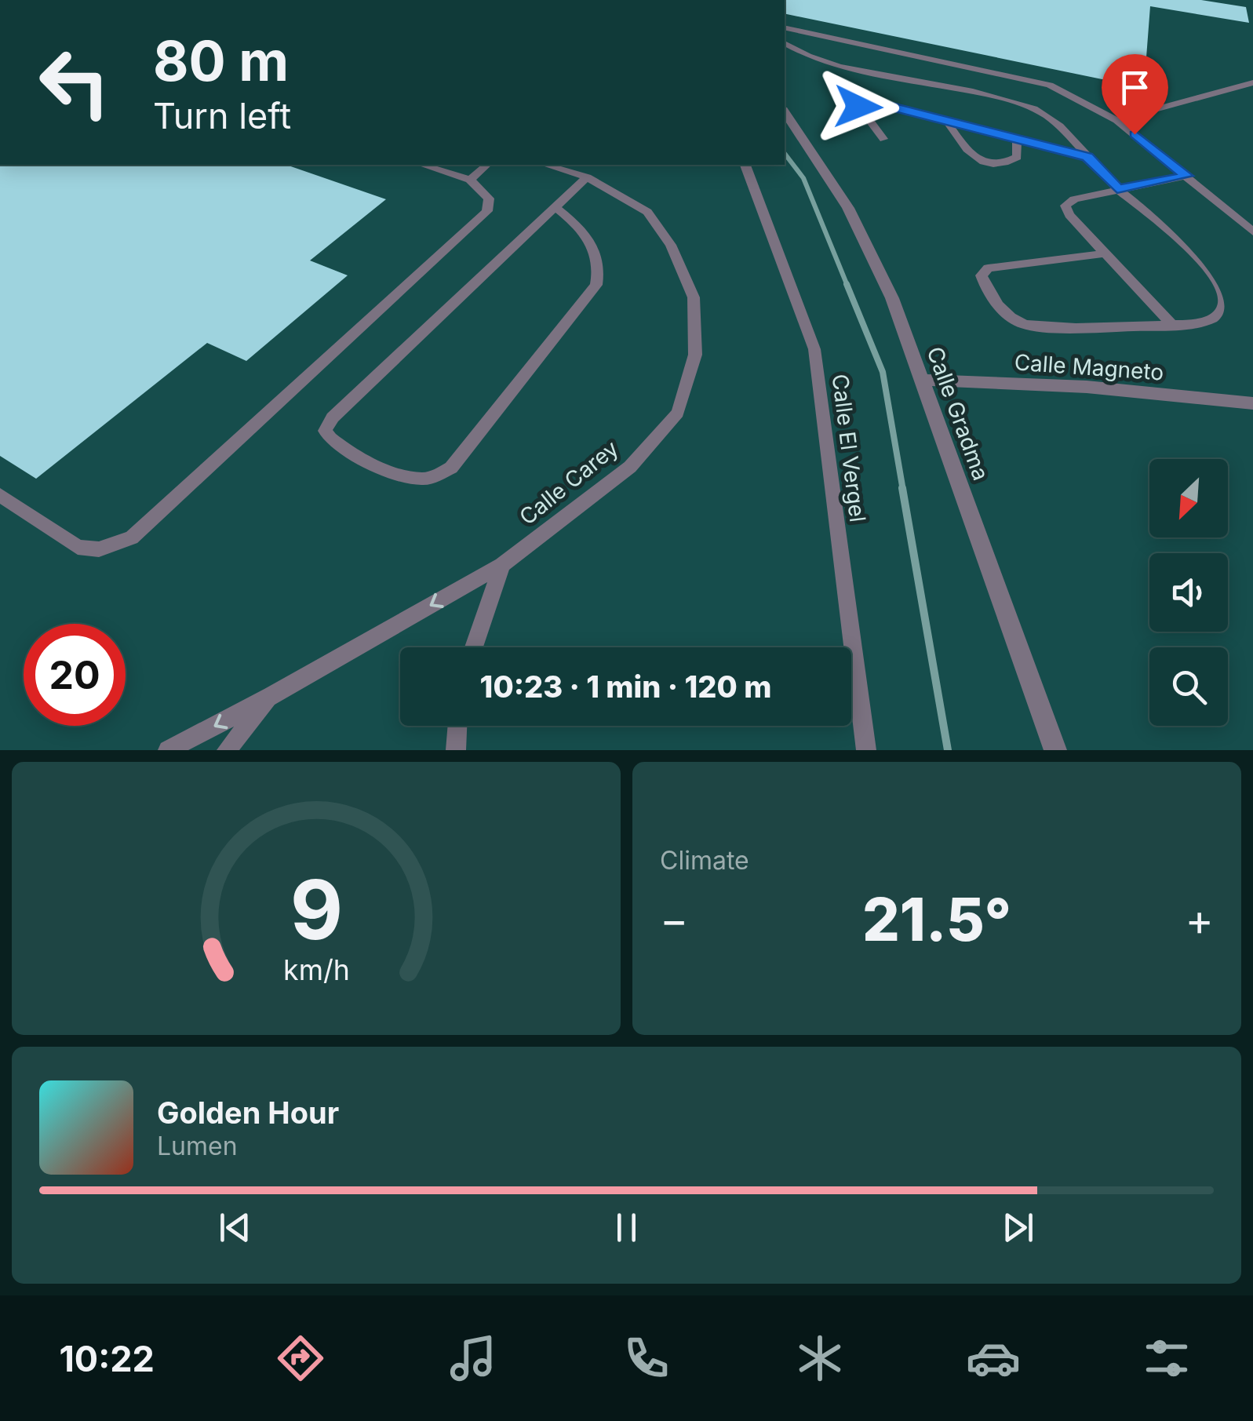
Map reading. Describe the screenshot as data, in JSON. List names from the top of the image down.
{
  "streets": {
    "street": ["Calle Magneto", "Calle Gradma"],
    "lane": ["Calle El Vergel", "Calle Carey"]
  },
  "crossings": [
    ["Calle Magneto", "Calle Gradma"]
  ],
  "one_way": ["Calle Carey"],
  "north": "bottom left",
  "page": {
    "turn": ["80 m", "Turn left"],
    "limit": "20",
    "trip": "10:23 · 1 min · 120 m",
    "tile": "Climate",
    "heat": ["−", "21.5°", "+"],
    "song": ["Golden Hour", "Lumen"],
    "tabs": "10:22",
    "gauge": ["9", "km/h"]
  }
}
